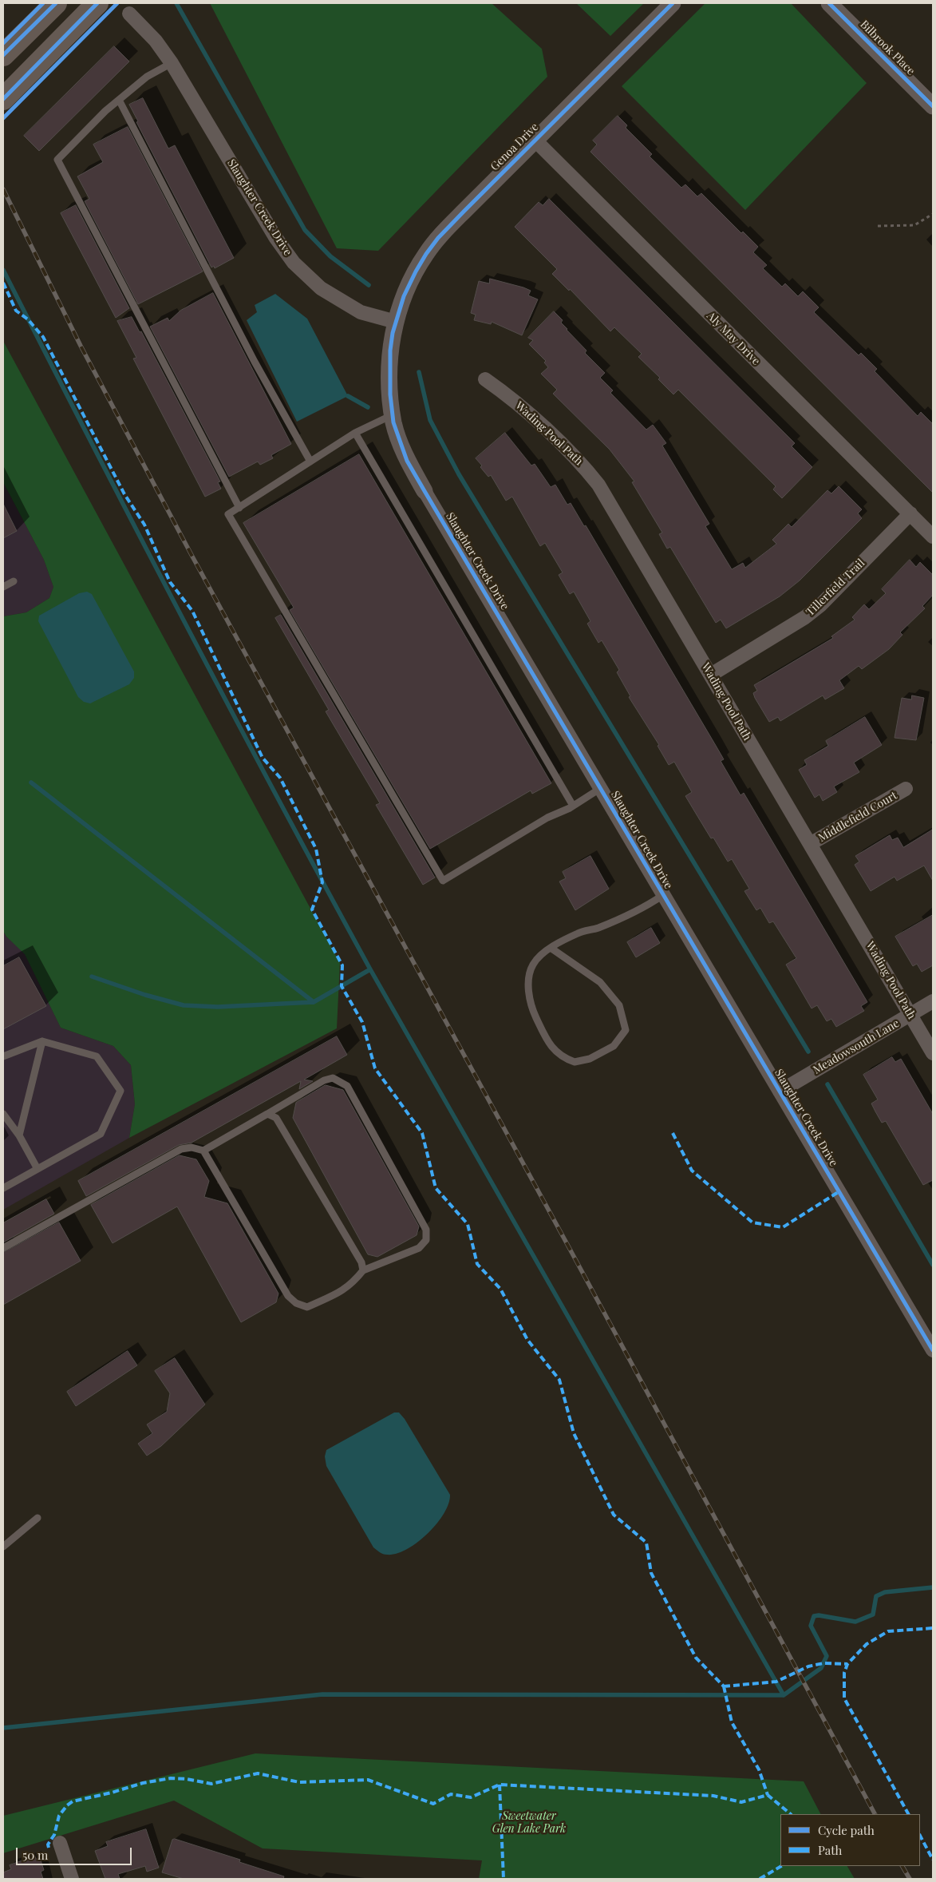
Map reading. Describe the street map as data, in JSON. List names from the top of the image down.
{
  "streets": {
    "street": [
      "Bilbrook Place",
      "Genoa Drive",
      "Slaughter Creek Drive",
      "Aly May Drive",
      "Wading Pool Path",
      "Tillerfield Trail",
      "Middlefield Court",
      "Meadowsouth Lane"
    ]
  },
  "crossings": [
    ["Genoa Drive", "Slaughter Creek Drive"],
    ["Genoa Drive", "Aly May Drive"],
    ["Slaughter Creek Drive", "Meadowsouth Lane"],
    ["Aly May Drive", "Tillerfield Trail"],
    ["Wading Pool Path", "Tillerfield Trail"],
    ["Wading Pool Path", "Middlefield Court"],
    ["Wading Pool Path", "Meadowsouth Lane"]
  ],
  "parks": ["Sweetwater Glen Lake Park"],
  "legend": ["Cycle path", "Path"],
  "scale_bar": "50 m"
}
